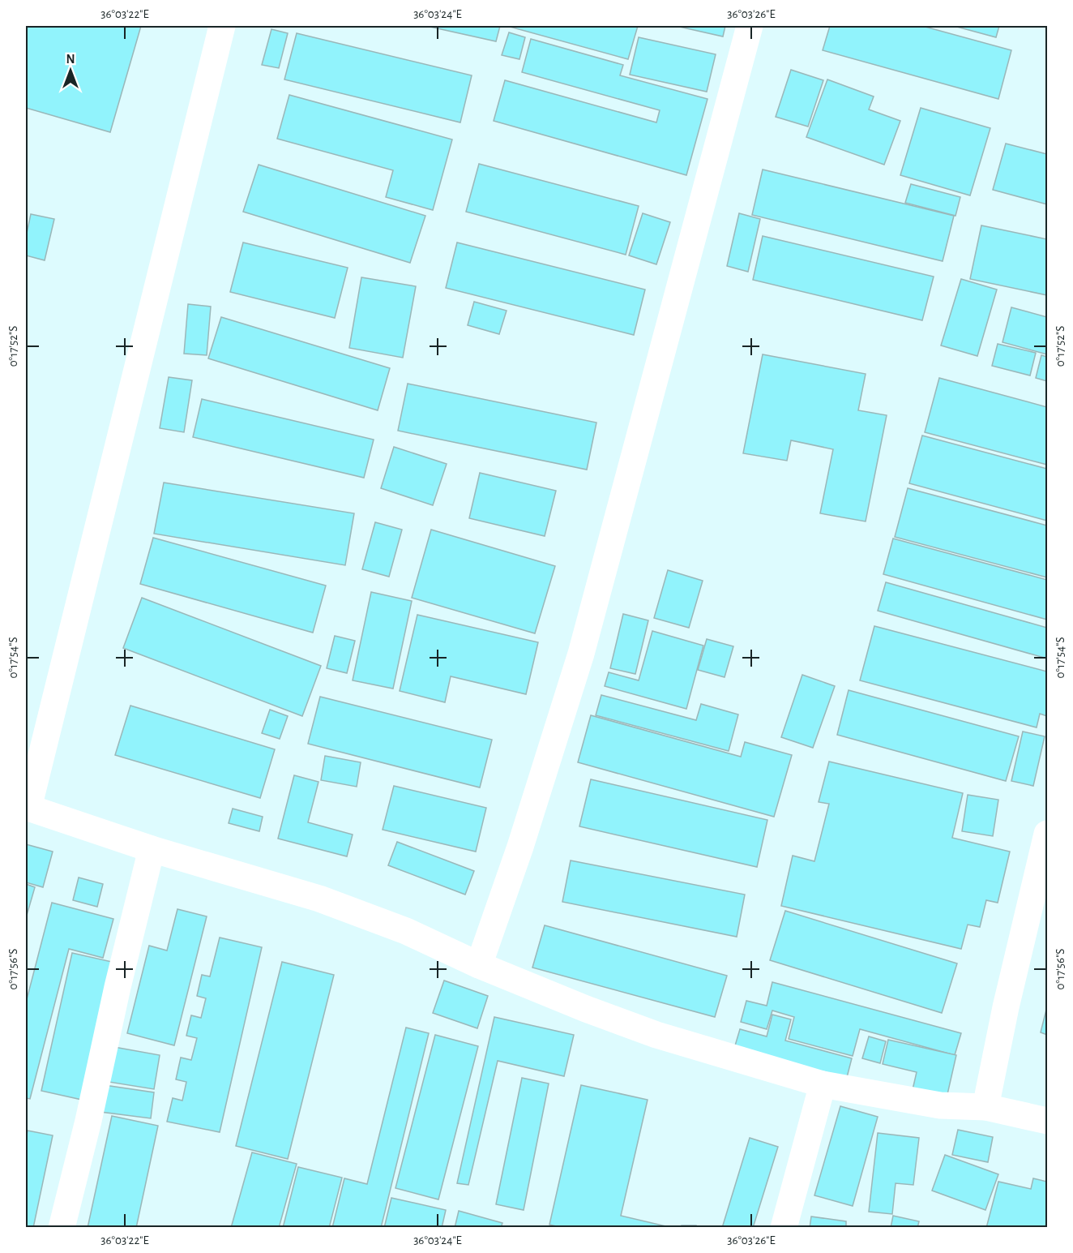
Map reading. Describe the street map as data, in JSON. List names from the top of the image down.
{
  "north": "top",
  "coordinates": [
    "36°03'22\"E",
    "36°03'24\"E",
    "36°03'26\"E",
    "0°17'52\"S",
    "0°17'54\"S",
    "0°17'56\"S"
  ]
}
